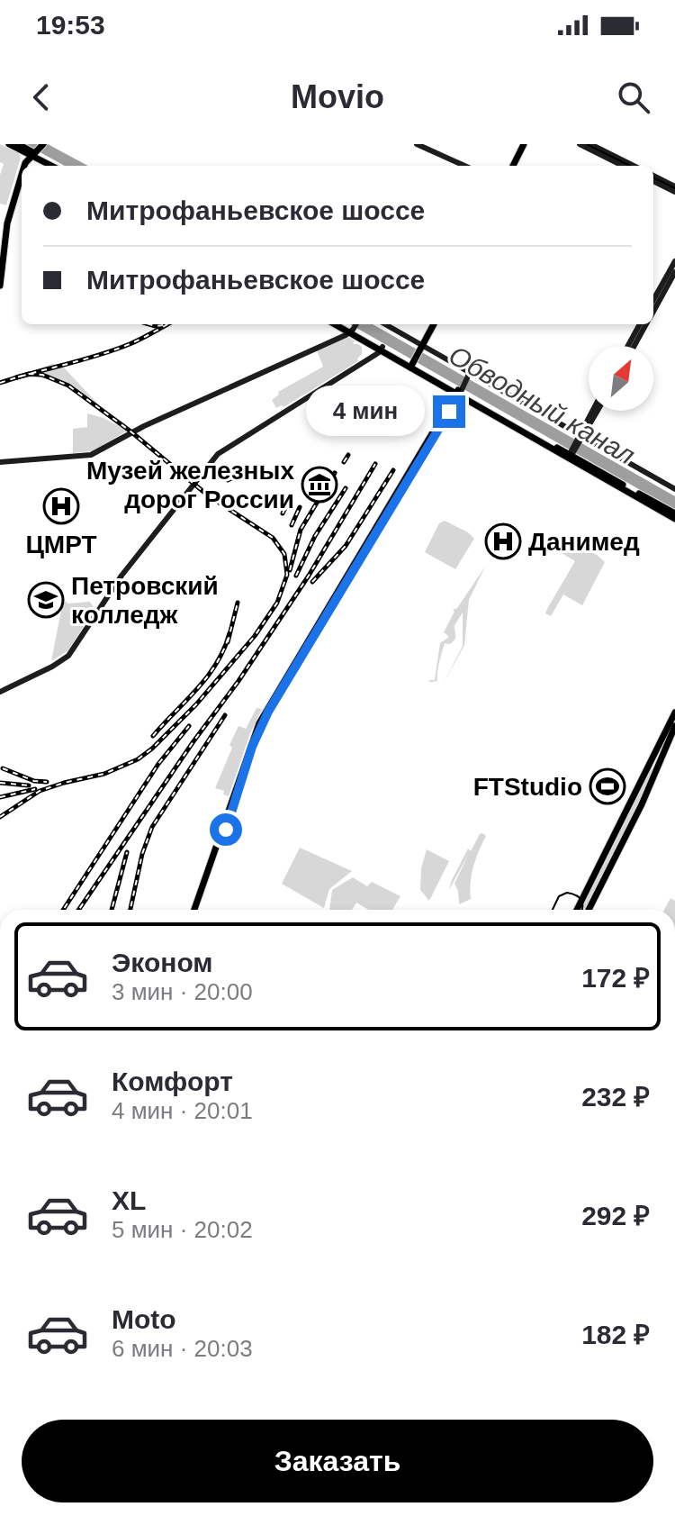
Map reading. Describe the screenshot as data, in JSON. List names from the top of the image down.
{
  "water": ["Обводный канал"],
  "places": {
    "museum": ["Музей железных дорог России"],
    "hospital": ["ЦМРТ", "Данимед"],
    "school or university": ["Петровский колледж"],
    "sports": ["FTStudio"]
  },
  "north": "top right",
  "page": {
    "status": "19:53",
    "header": "Movio",
    "banner": ["Митрофаньевское шоссе", "Митрофаньевское шоссе"],
    "bubble": "4 мин",
    "list": [
      {
        "name": "Эконом",
        "note": "3 мин · 20:00",
        "value": "172 ₽"
      },
      {
        "name": "Комфорт",
        "note": "4 мин · 20:01",
        "value": "232 ₽"
      },
      {
        "name": "XL",
        "note": "5 мин · 20:02",
        "value": "292 ₽"
      },
      {
        "name": "Moto",
        "note": "6 мин · 20:03",
        "value": "182 ₽"
      }
    ],
    "buttons": "Заказать"
  }
}
